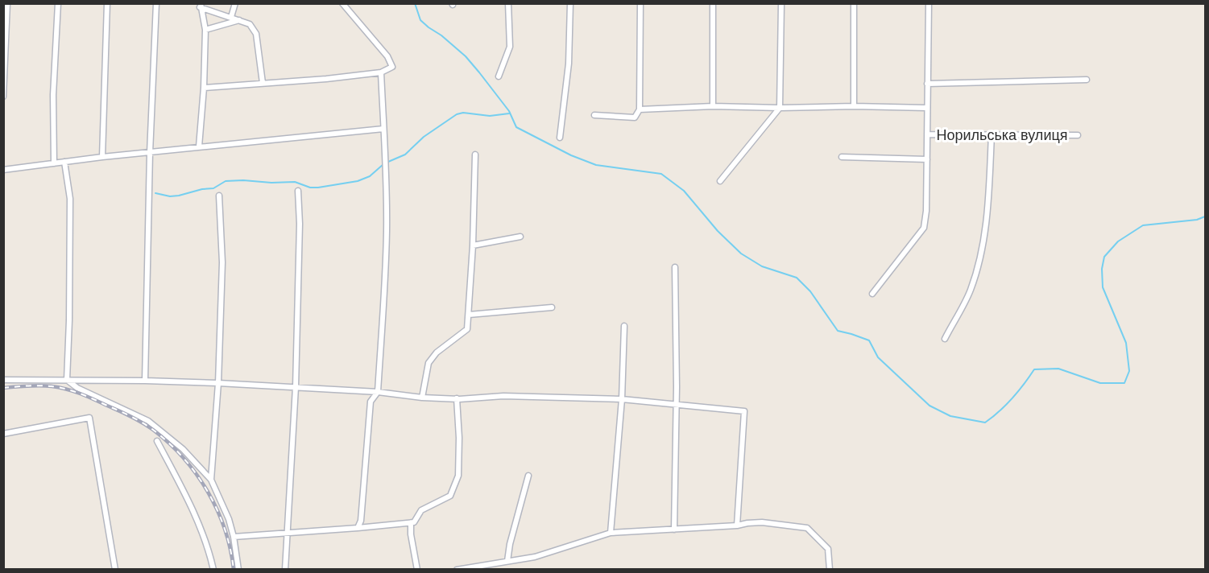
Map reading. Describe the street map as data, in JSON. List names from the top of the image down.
{
  "streets": {
    "street": ["Норильська вулиця"]
  }
}
